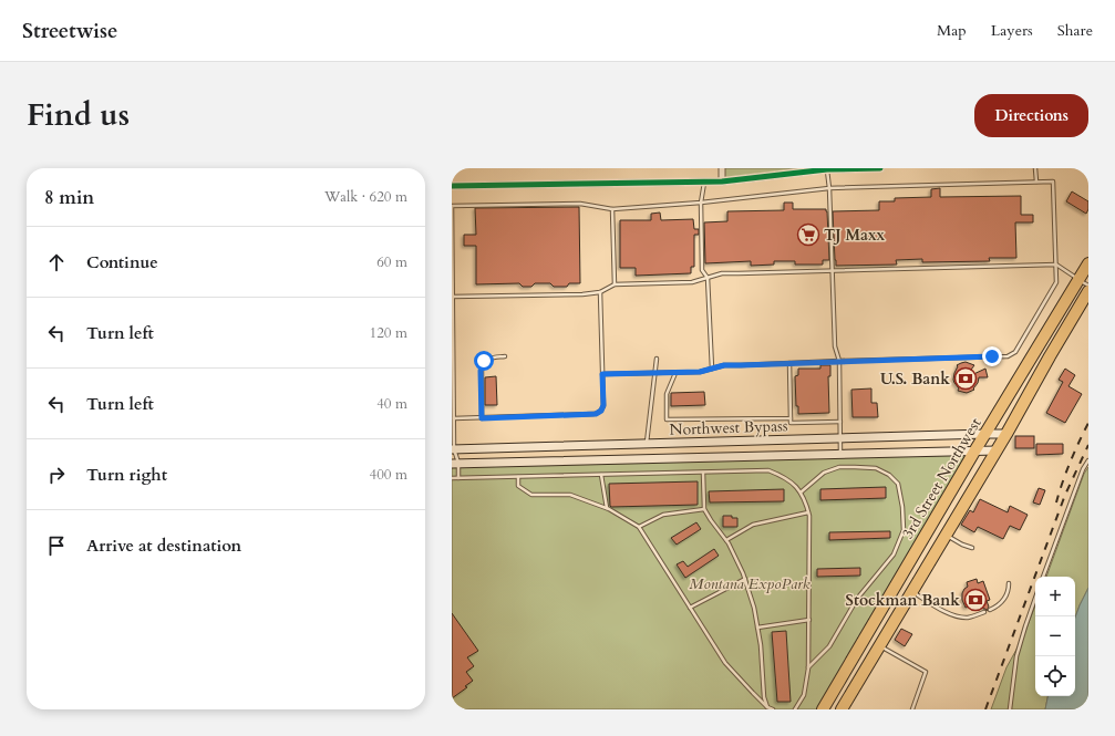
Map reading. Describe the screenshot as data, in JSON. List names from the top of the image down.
{
  "streets": {
    "highway": ["3rd Street Northwest"],
    "main road": ["Northwest Bypass"]
  },
  "crossings": [
    ["Northwest Bypass", "3rd Street Northwest"]
  ],
  "parks": ["Montana ExpoPark"],
  "places": {
    "supermarket": ["TJ Maxx"],
    "bank": ["U.S. Bank", "Stockman Bank"]
  },
  "page": {
    "header": "Streetwise",
    "nav": ["Map", "Layers", "Share"],
    "title": "Find us",
    "buttons": "Directions",
    "heading": ["8 min", "Walk · 620 m"],
    "list": [
      ["Continue", "60 m"],
      ["Turn left", "120 m"],
      ["Turn left", "40 m"],
      ["Turn right", "400 m"],
      "Arrive at destination"
    ],
    "map_buttons": ["+", "−"]
  }
}
